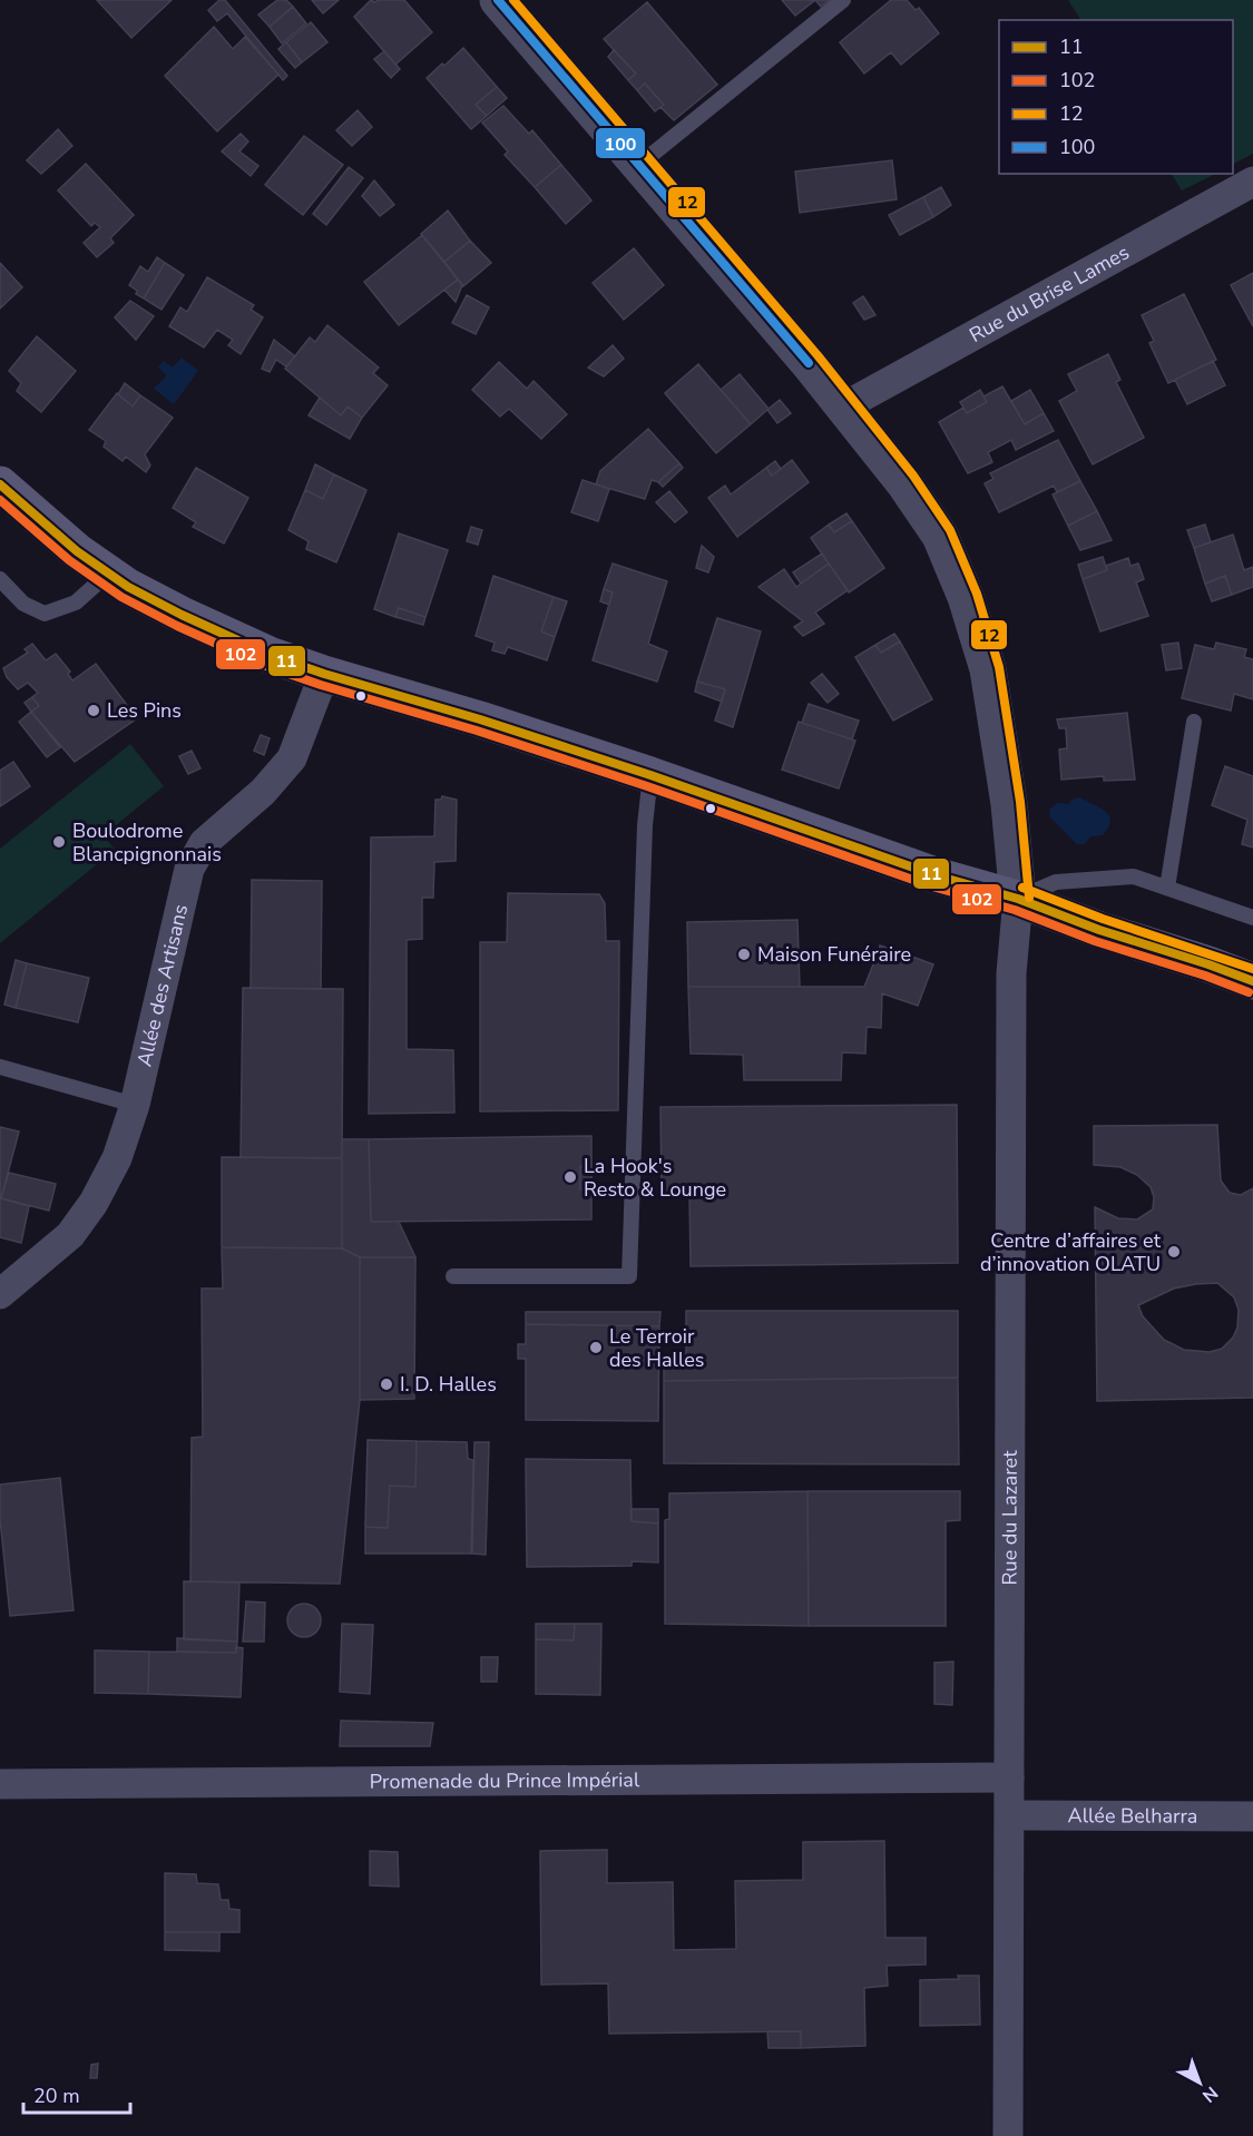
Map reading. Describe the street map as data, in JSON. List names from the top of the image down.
{
  "streets": {
    "street": [
      "Rue du Brise Lames",
      "Allée des Artisans",
      "Rue du Lazaret",
      "Promenade du Prince Impérial",
      "Allée Belharra"
    ]
  },
  "crossings": [
    ["Rue du Lazaret", "Promenade du Prince Impérial"],
    ["Rue du Lazaret", "Allée Belharra"]
  ],
  "places": [
    "Les Pins",
    "Boulodrome Blancpignonnais",
    "Maison Funéraire",
    "La Hook's Resto & Lounge",
    "Centre d’affaires et d’innovation OLATU",
    "Le Terroir des Halles",
    "I. D. Halles"
  ],
  "lines": [
    "transit line 12",
    "transit line 100",
    "transit line 11",
    "transit line 102"
  ],
  "legend": [
    "11",
    "102",
    "12",
    "100"
  ],
  "scale_bar": "20 m",
  "north": "bottom right"
}
